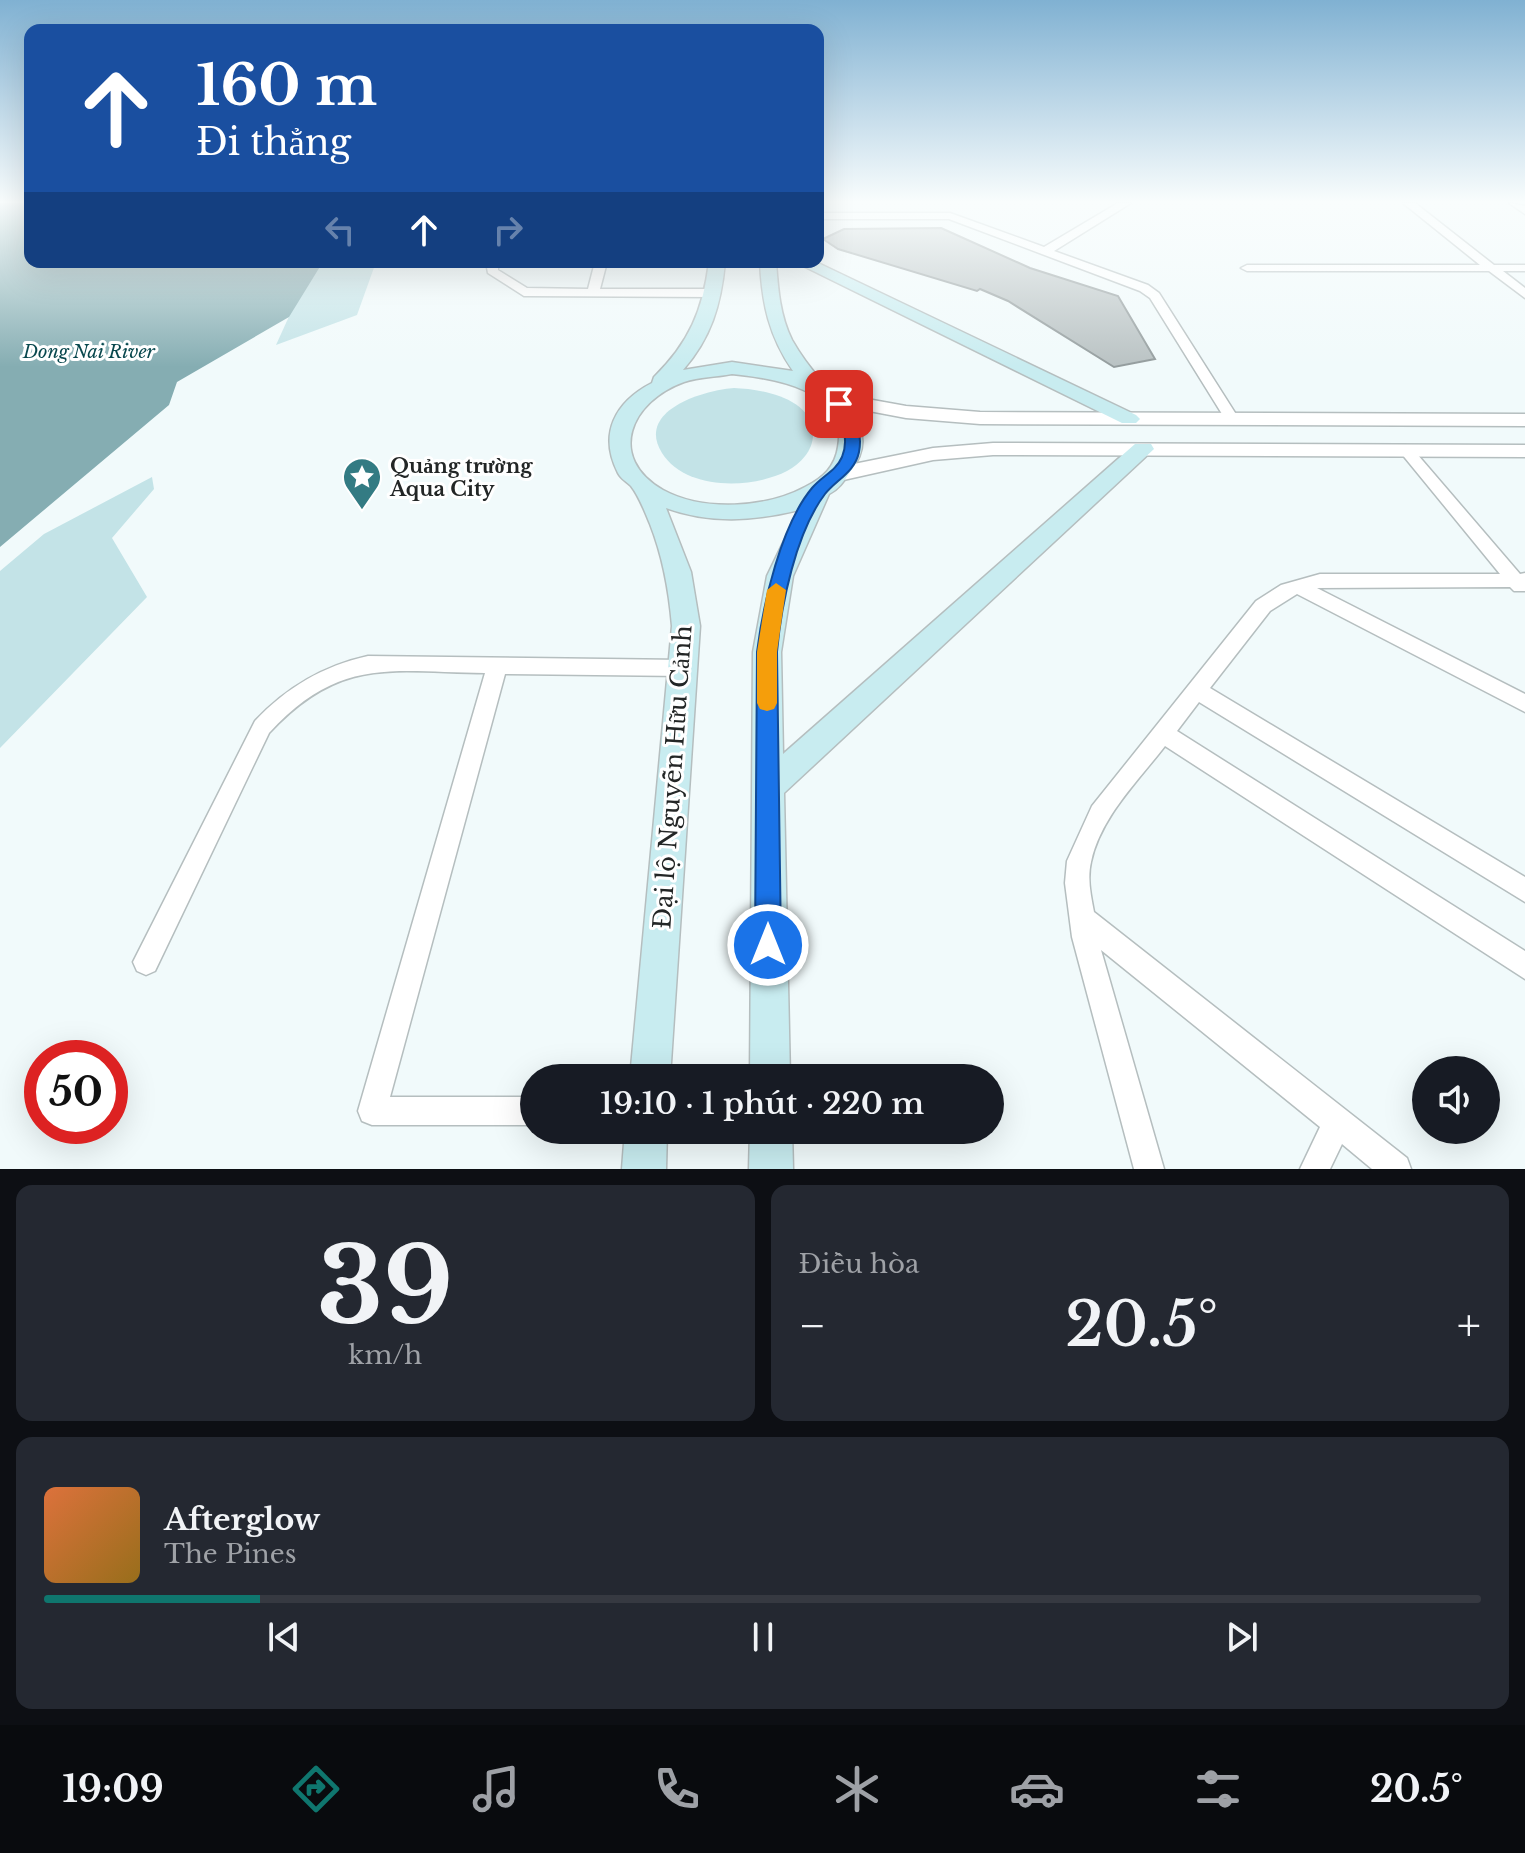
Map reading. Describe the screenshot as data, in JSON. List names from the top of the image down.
{
  "streets": {
    "main road": ["Đại lộ Nguyễn Hữu Cảnh"]
  },
  "water": ["Dong Nai River"],
  "places": {
    "place": ["Quảng trường Aqua City"]
  },
  "page": {
    "turn": ["160 m", "Đi thẳng"],
    "limit": "50",
    "trip": "19:10 · 1 phút · 220 m",
    "tile": [
      ["39", "km/h"],
      "Điều hòa"
    ],
    "heat": ["−", "20.5°", "+"],
    "song": ["Afterglow", "The Pines"],
    "tabs": ["19:09", "20.5°"]
  }
}
